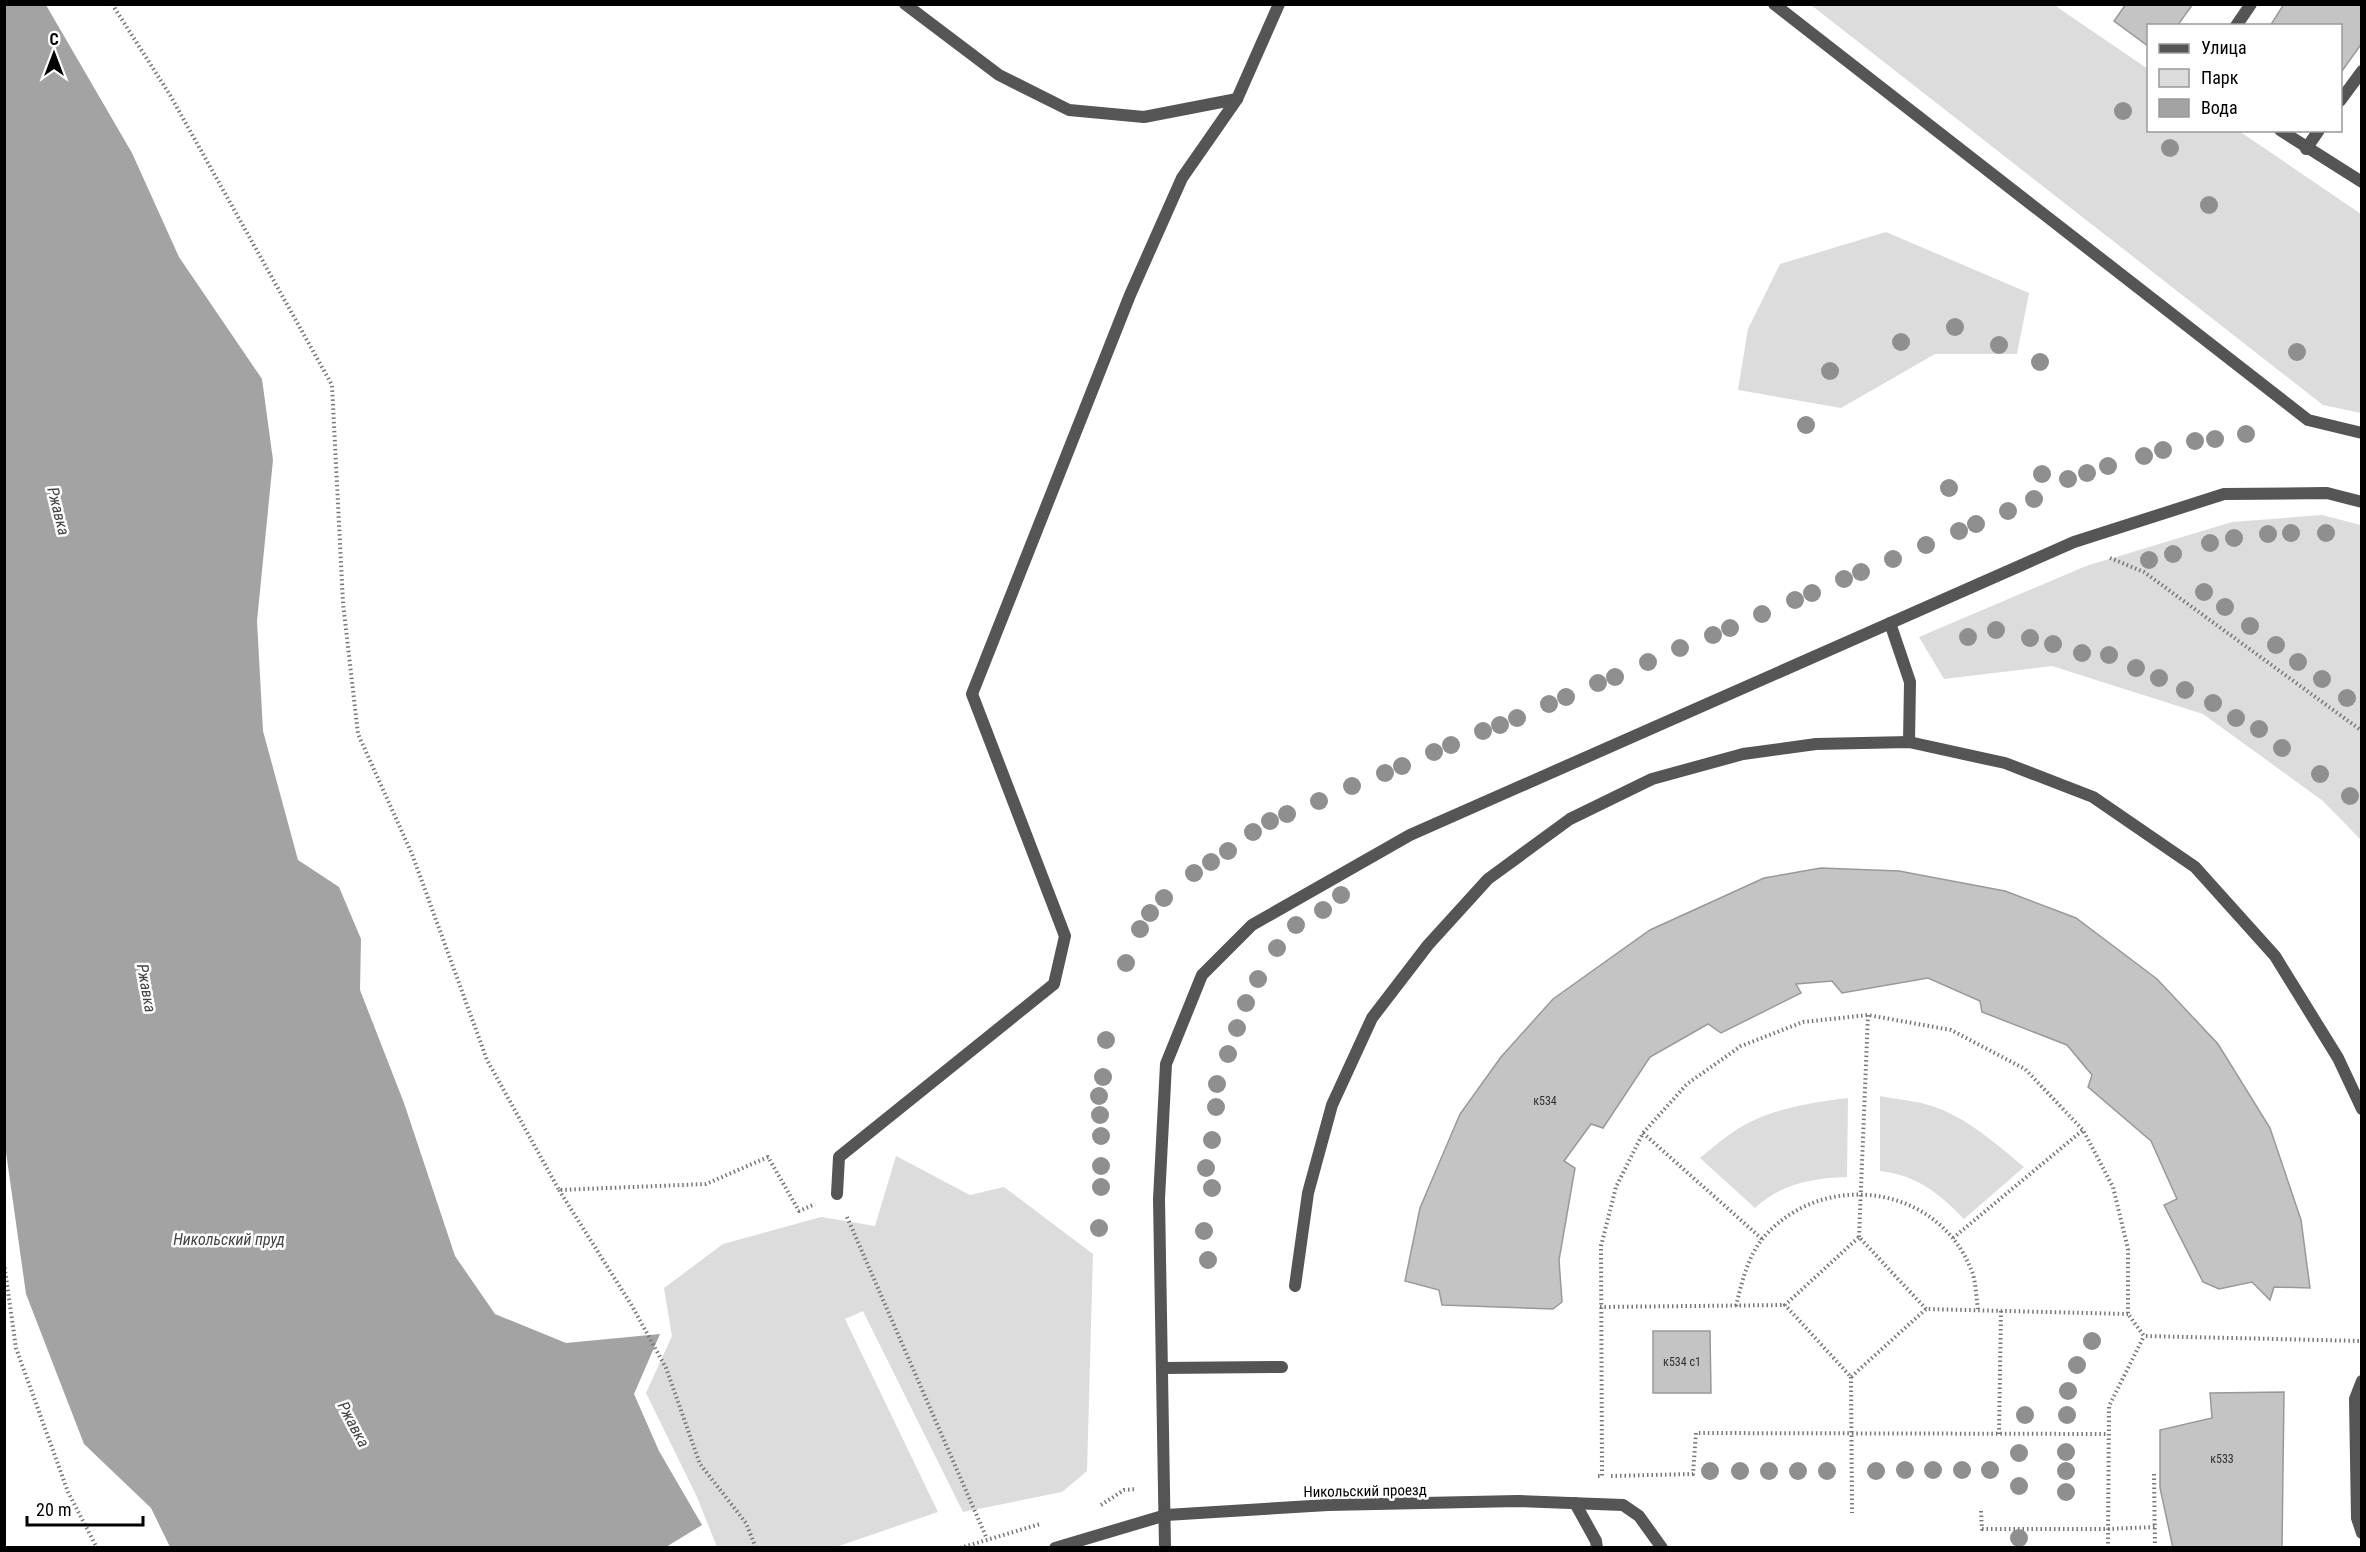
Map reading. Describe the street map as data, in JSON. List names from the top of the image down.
{
  "streets": {
    "street": ["Никольский проезд"]
  },
  "water": ["Ржавка", "Никольский пруд"],
  "house_numbers": ["к534", "к534 с1", "к533"],
  "legend": ["Улица", "Парк", "Вода"],
  "scale_bar": "20 m",
  "north": "top"
}
